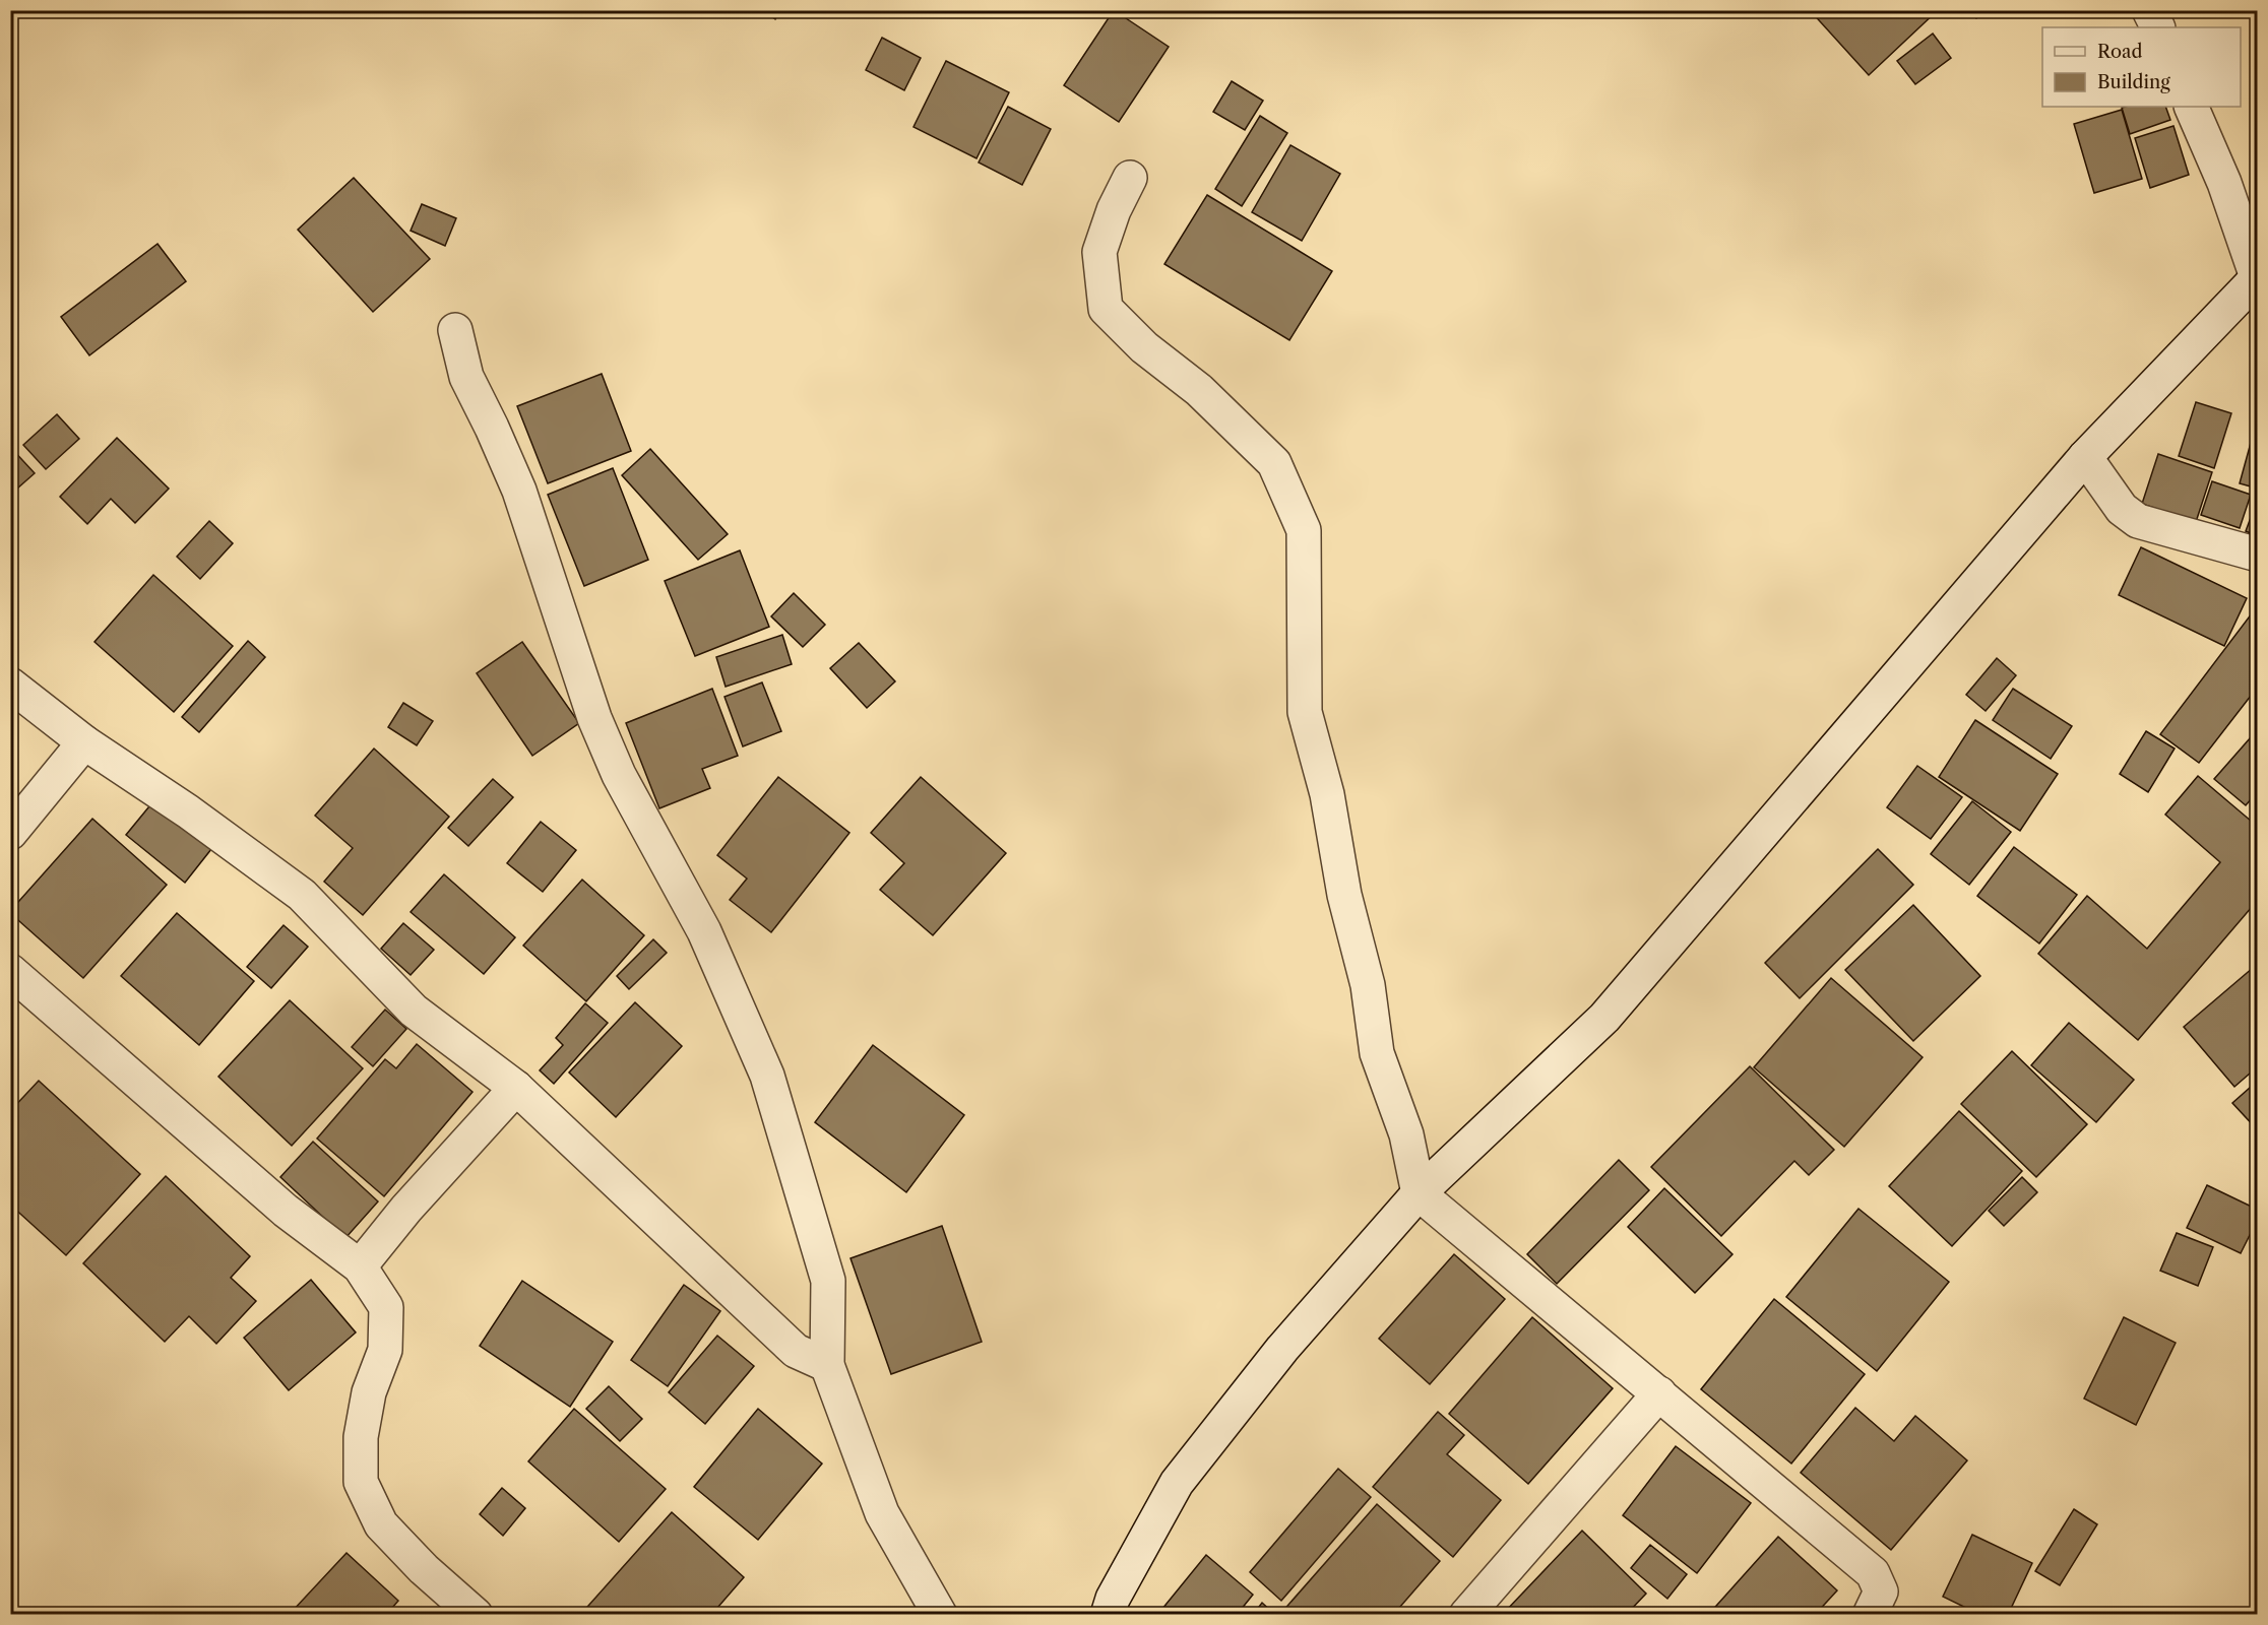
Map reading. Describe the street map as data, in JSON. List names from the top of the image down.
{
  "legend": ["Road", "Building"]
}
